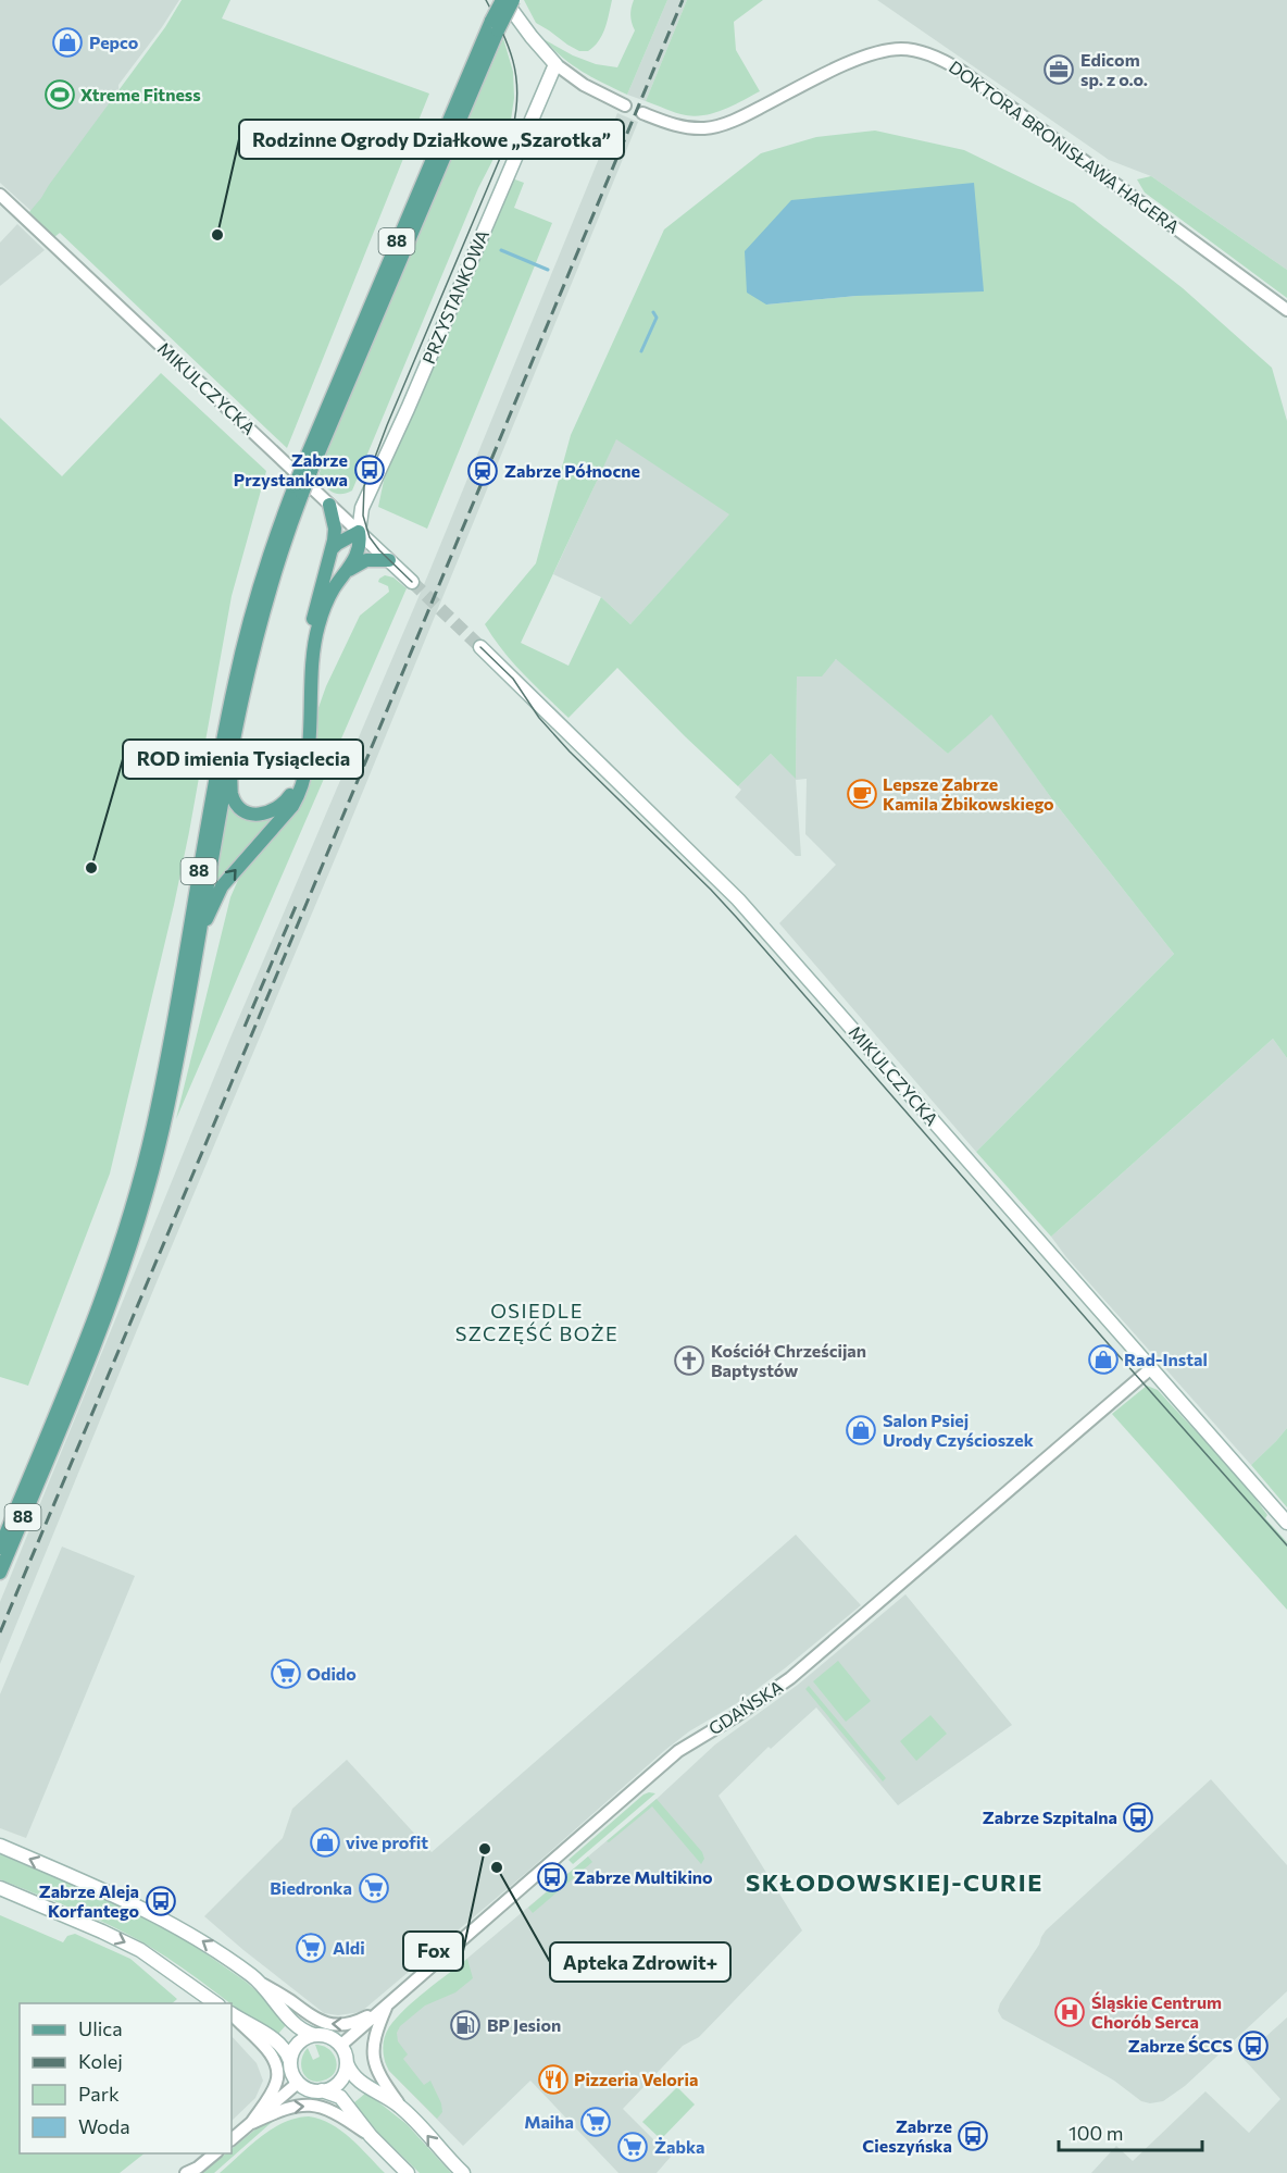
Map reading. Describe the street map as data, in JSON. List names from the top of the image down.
{
  "streets": {
    "main road": ["88", "PRZYSTANKOWA", "MIKULCZYCKA"],
    "street": ["DOKTORA BRONISŁAWA HAGERA", "GDAŃSKA"]
  },
  "crossings": [
    ["PRZYSTANKOWA", "MIKULCZYCKA"],
    ["MIKULCZYCKA", "GDAŃSKA"]
  ],
  "districts": ["OSIEDLE SZCZĘŚĆ BOŻE", "SKŁODOWSKIEJ-CURIE"],
  "places": {
    "shop": [
      "Pepco",
      "Rad-Instal",
      "Salon Psiej Urody Czyścioszek",
      "vive profit"
    ],
    "office": ["Edicom sp. z o.o."],
    "sports": ["Xtreme Fitness"],
    "other": [
      "Rodzinne Ogrody Działkowe „Szarotka”",
      "ROD imienia Tysiąclecia",
      "Fox",
      "Apteka Zdrowit+"
    ],
    "bus stop": [
      "Zabrze Przystankowa",
      "Zabrze Szpitalna",
      "Zabrze Multikino",
      "Zabrze Aleja Korfantego",
      "Zabrze ŚCCS",
      "Zabrze Cieszyńska"
    ],
    "station": ["Zabrze Północne"],
    "cafe": ["Lepsze Zabrze Kamila Żbikowskiego"],
    "church": ["Kościół Chrześcijan Baptystów"],
    "supermarket": [
      "Odido",
      "Biedronka",
      "Aldi",
      "Maiha",
      "Żabka"
    ],
    "hospital": ["Śląskie Centrum Chorób Serca"],
    "fuel station": ["BP Jesion"],
    "restaurant": ["Pizzeria Veloria"]
  },
  "legend": [
    "Ulica",
    "Kolej",
    "Park",
    "Woda"
  ],
  "scale_bar": "100 m"
}
